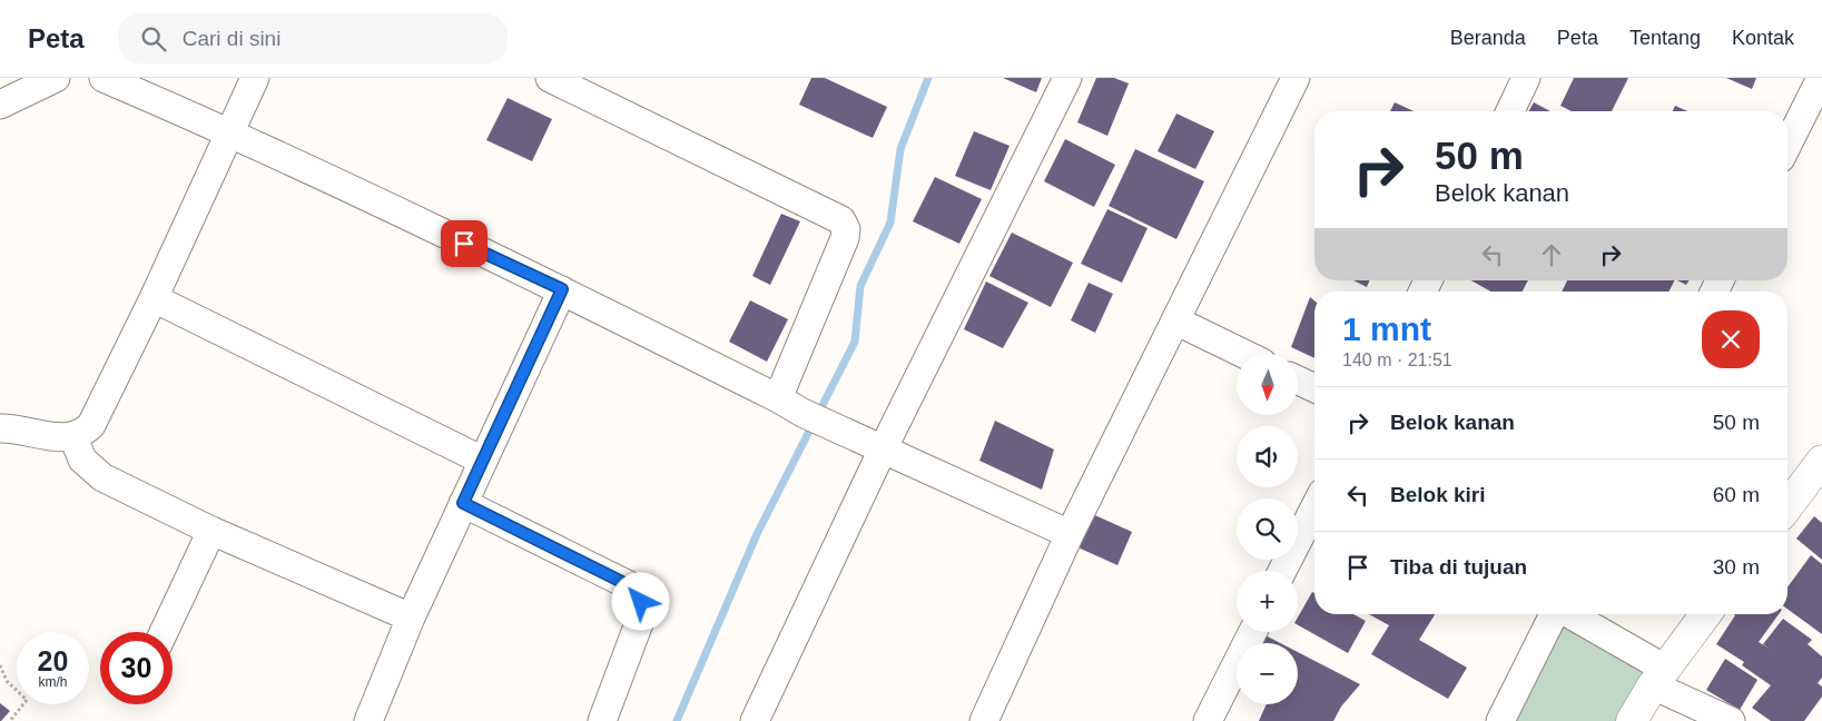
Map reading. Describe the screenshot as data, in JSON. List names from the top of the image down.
{
  "north": "bottom",
  "page": {
    "header": "Peta",
    "search": "Cari di sini",
    "nav": [
      "Beranda",
      "Peta",
      "Tentang",
      "Kontak"
    ],
    "turn": ["50 m", "Belok kanan"],
    "heading": ["1 mnt", "140 m · 21:51"],
    "map_buttons": ["+", "−"],
    "list": [
      {
        "name": "Belok kanan",
        "value": "50 m"
      },
      {
        "name": "Belok kiri",
        "value": "60 m"
      },
      {
        "name": "Tiba di tujuan",
        "value": "30 m"
      }
    ],
    "speed": "20 km/h",
    "limit": "30"
  }
}
